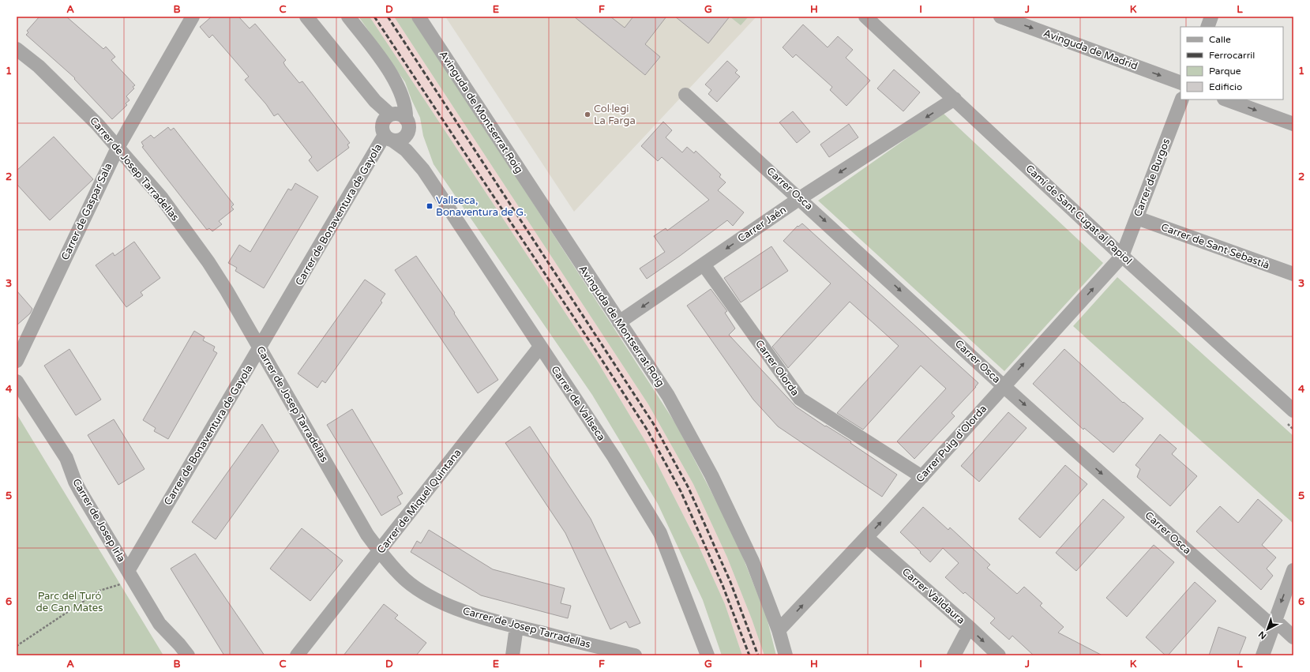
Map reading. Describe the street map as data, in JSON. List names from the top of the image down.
{
  "streets": {
    "street": [
      "Avinguda de Madrid",
      "Avinguda de Montserrat Roig",
      "Carrer de Josep Tarradellas",
      "Carrer de Burgos",
      "Carrer Osca",
      "Carrer de Gaspar Sala",
      "Carrer de Bonaventura de Gayola",
      "Camí de Sant Cugat al Papiol",
      "Carrer Jaén",
      "Carrer de Sant Sebastià",
      "Carrer Olorda",
      "Carrer de Vallseca",
      "Carrer Puig d'Olorda",
      "Carrer de Miquel Quintana",
      "Carrer de Josep Irla",
      "Carrer Valldaura"
    ]
  },
  "crossings": [
    ["Avinguda de Montserrat Roig", "Carrer Jaén"],
    ["Avinguda de Montserrat Roig", "Carrer Puig d'Olorda"],
    ["Carrer de Josep Tarradellas", "Carrer de Gaspar Sala"],
    ["Carrer de Josep Tarradellas", "Carrer de Bonaventura de Gayola"],
    ["Carrer de Josep Tarradellas", "Carrer de Miquel Quintana"],
    ["Carrer de Burgos", "Camí de Sant Cugat al Papiol"],
    ["Carrer de Burgos", "Carrer de Sant Sebastià"],
    ["Carrer de Burgos", "Carrer Puig d'Olorda"],
    ["Carrer Osca", "Carrer Jaén"],
    ["Carrer Osca", "Carrer Puig d'Olorda"],
    ["Carrer de Bonaventura de Gayola", "Carrer de Vallseca"],
    ["Carrer de Bonaventura de Gayola", "Carrer de Josep Irla"],
    ["Camí de Sant Cugat al Papiol", "Carrer Jaén"],
    ["Camí de Sant Cugat al Papiol", "Carrer Puig d'Olorda"],
    ["Carrer Jaén", "Carrer Olorda"],
    ["Carrer Olorda", "Carrer Puig d'Olorda"],
    ["Carrer de Vallseca", "Carrer de Miquel Quintana"],
    ["Carrer Puig d'Olorda", "Carrer Valldaura"]
  ],
  "one_way": [
    "Avinguda de Madrid",
    "Carrer Osca",
    "Carrer Jaén",
    "Carrer Puig d'Olorda"
  ],
  "parks": ["Parc del Turó de Can Mates"],
  "places": {
    "other": ["Col·legi La Farga"],
    "transit": ["Vallseca, Bonaventura de G."]
  },
  "legend": [
    "Calle",
    "Ferrocarril",
    "Parque",
    "Edificio"
  ],
  "north": "bottom left",
  "grid": {
    "columns": [
      "A",
      "B",
      "C",
      "D",
      "E",
      "F",
      "G",
      "H",
      "I",
      "J",
      "K",
      "L"
    ],
    "rows": [
      "1",
      "2",
      "3",
      "4",
      "5",
      "6"
    ]
  }
}
